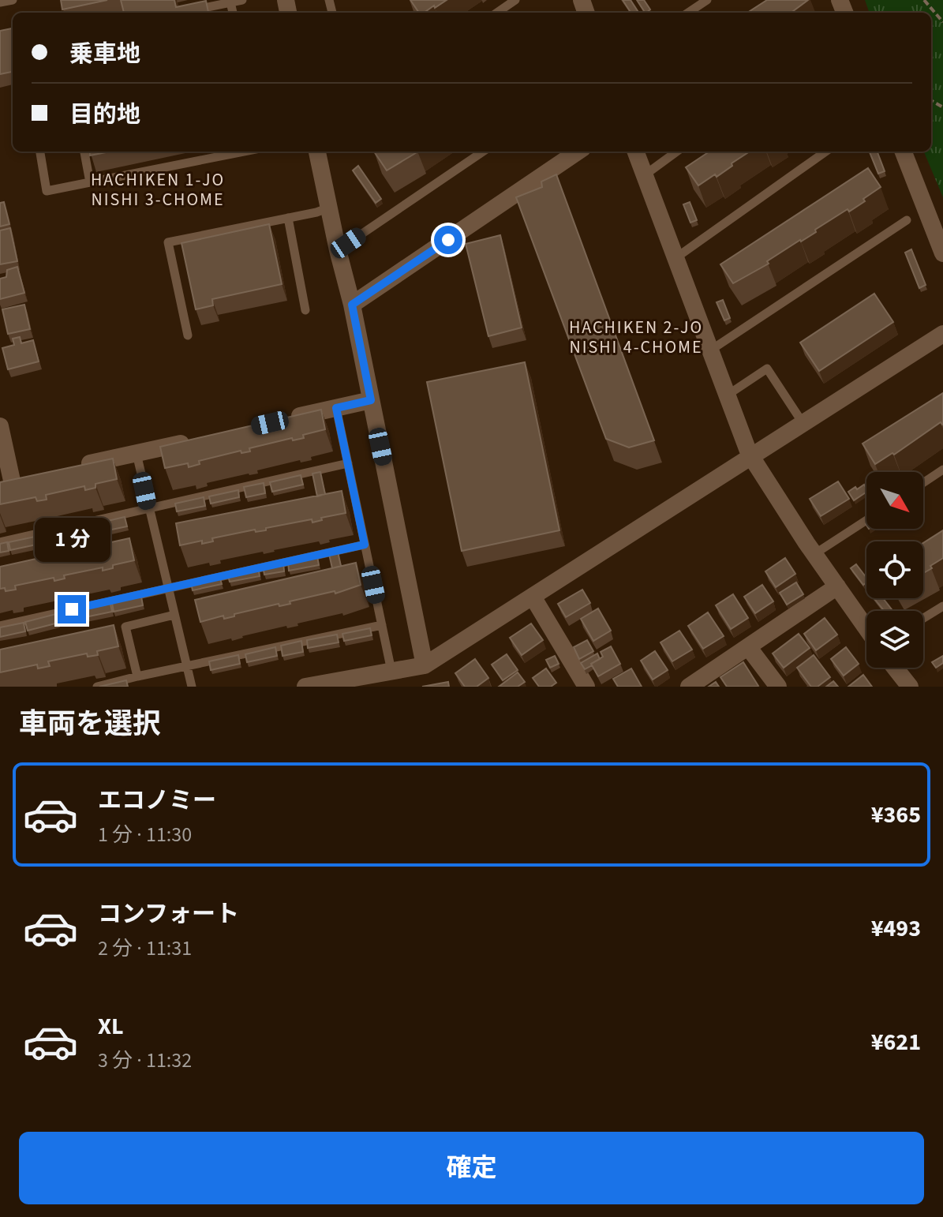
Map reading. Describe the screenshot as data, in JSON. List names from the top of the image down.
{
  "districts": ["HACHIKEN 1-JO NISHI 3-CHOME", "HACHIKEN 2-JO NISHI 4-CHOME"],
  "north": "bottom right",
  "page": {
    "banner": ["乗車地", "目的地"],
    "bubble": "1 分",
    "heading": "車両を選択",
    "list": [
      {
        "name": "エコノミー",
        "note": "1 分 · 11:30",
        "value": "¥365"
      },
      {
        "name": "コンフォート",
        "note": "2 分 · 11:31",
        "value": "¥493"
      },
      {
        "name": "XL",
        "note": "3 分 · 11:32",
        "value": "¥621"
      }
    ],
    "buttons": "確定"
  }
}
